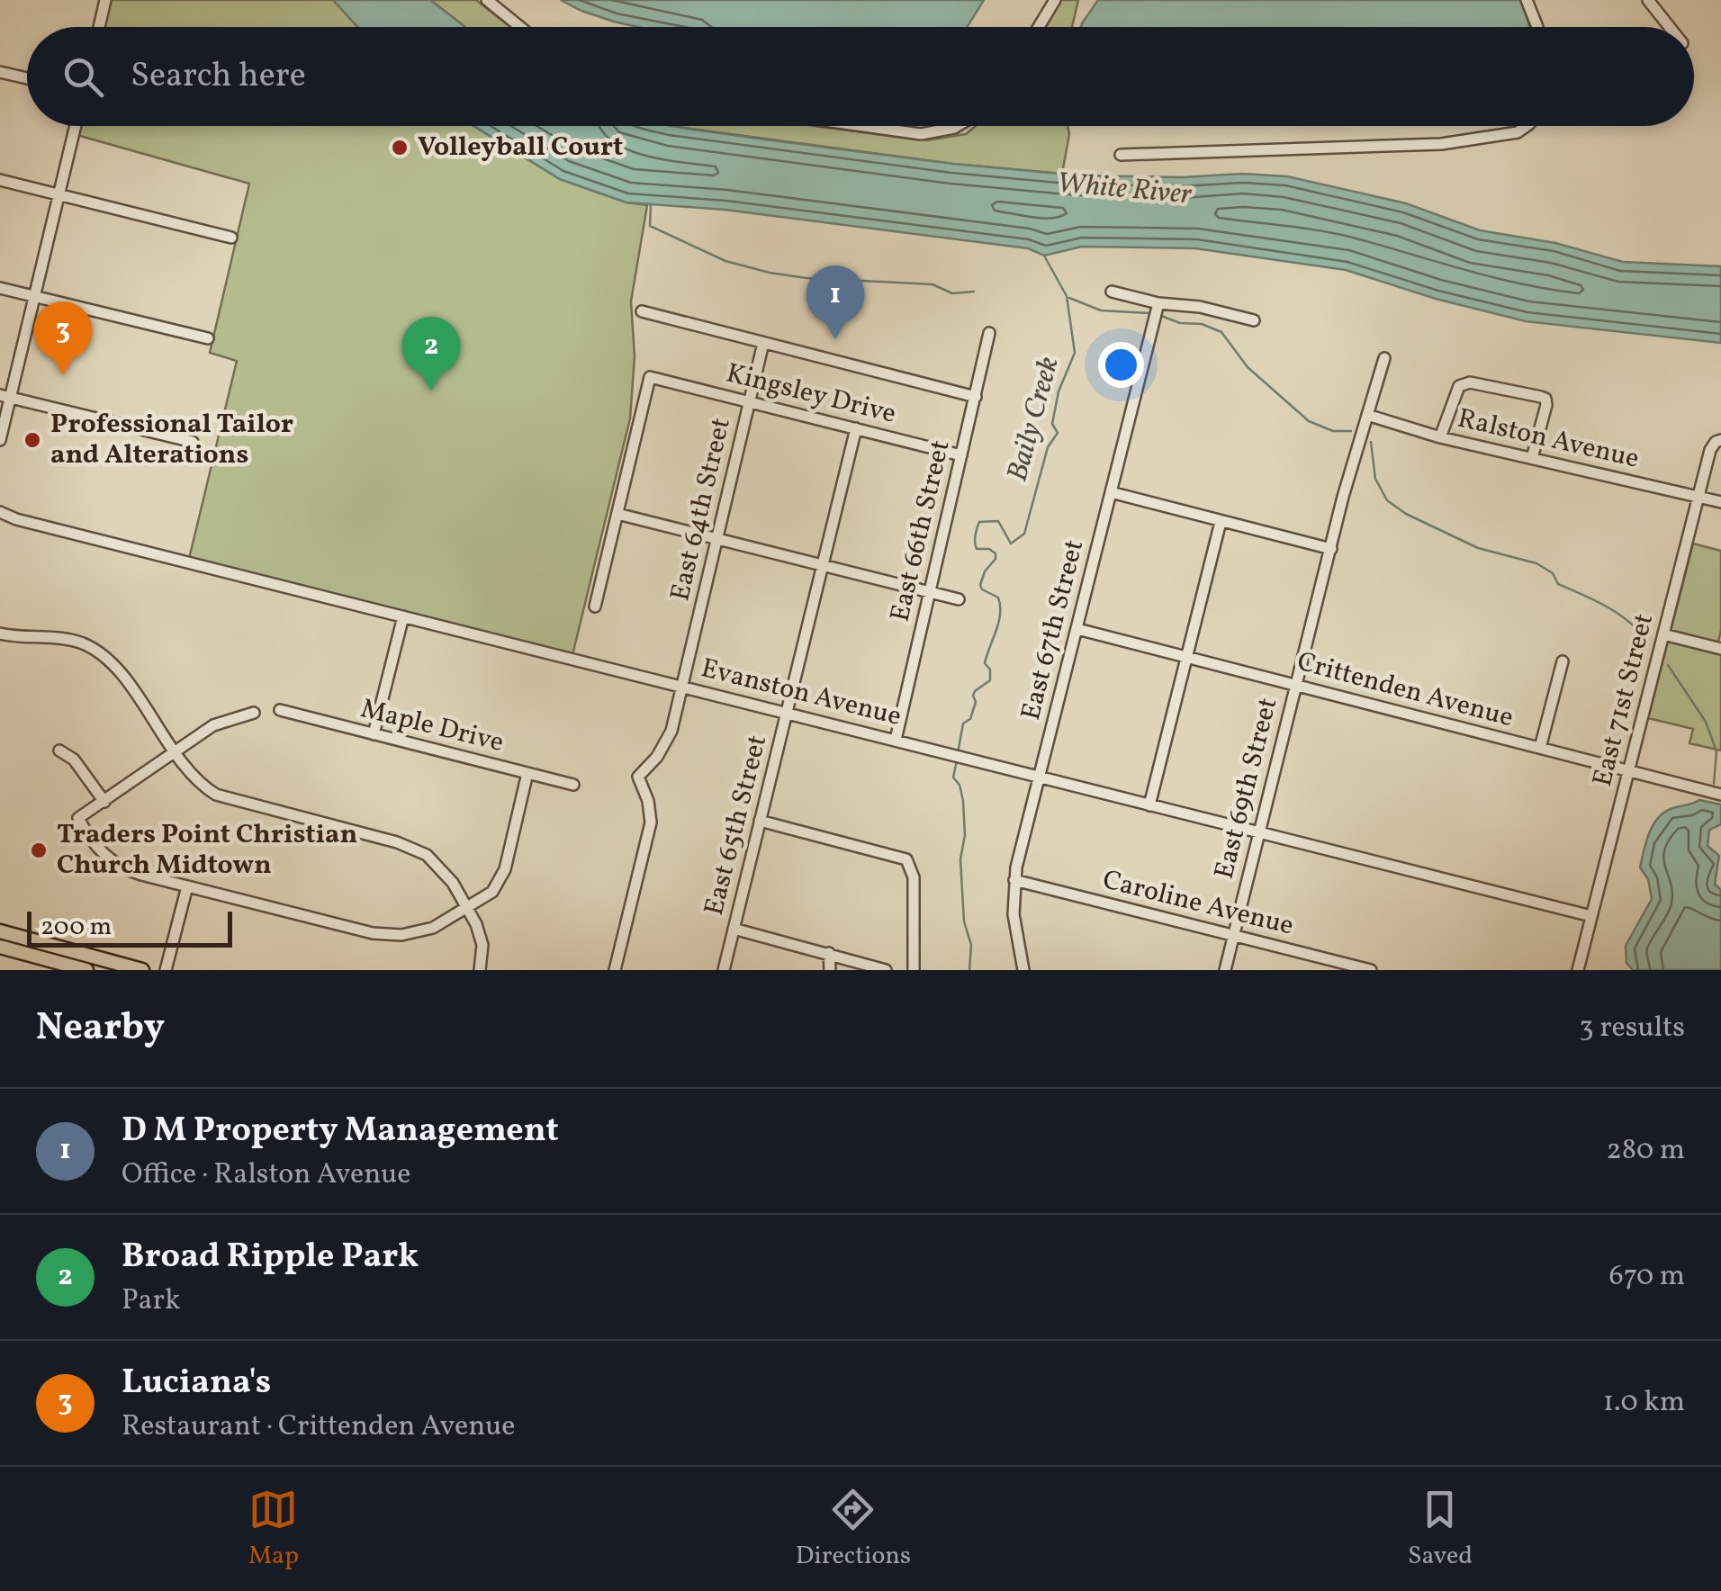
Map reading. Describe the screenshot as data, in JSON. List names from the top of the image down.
{
  "streets": {
    "street": [
      "Kingsley Drive",
      "Ralston Avenue",
      "East 64th Street",
      "East 66th Street",
      "East 67th Street",
      "Crittenden Avenue",
      "Evanston Avenue",
      "East 71st Street",
      "Maple Drive",
      "East 69th Street",
      "East 65th Street",
      "Caroline Avenue"
    ]
  },
  "crossings": [
    ["Kingsley Drive", "East 64th Street"],
    ["Kingsley Drive", "East 66th Street"],
    ["Kingsley Drive", "East 65th Street"],
    ["Ralston Avenue", "East 71st Street"],
    ["Ralston Avenue", "East 69th Street"],
    ["East 64th Street", "Evanston Avenue"],
    ["East 66th Street", "Evanston Avenue"],
    ["East 67th Street", "Crittenden Avenue"],
    ["East 67th Street", "Evanston Avenue"],
    ["East 67th Street", "Caroline Avenue"],
    ["Crittenden Avenue", "East 71st Street"],
    ["Crittenden Avenue", "East 69th Street"],
    ["Evanston Avenue", "East 71st Street"],
    ["Evanston Avenue", "East 69th Street"],
    ["Evanston Avenue", "East 65th Street"],
    ["East 69th Street", "Caroline Avenue"]
  ],
  "water": ["White River", "Baily Creek"],
  "places": ["Volleyball Court", "Professional Tailor and Alterations", "Traders Point Christian Church Midtown"],
  "scale_bar": "200 m",
  "page": {
    "search": "Search here",
    "pins": ["1", "3", "2"],
    "scale": "200 m",
    "heading": ["Nearby", "3 results"],
    "list": [
      {
        "mark": "1",
        "name": "D M Property Management",
        "note": "Office · Ralston Avenue",
        "value": "280 m"
      },
      {
        "mark": "2",
        "name": "Broad Ripple Park",
        "note": "Park",
        "value": "670 m"
      },
      {
        "mark": "3",
        "name": "Luciana's",
        "note": "Restaurant · Crittenden Avenue",
        "value": "1.0 km"
      }
    ],
    "nav": ["Map", "Directions", "Saved"]
  }
}
